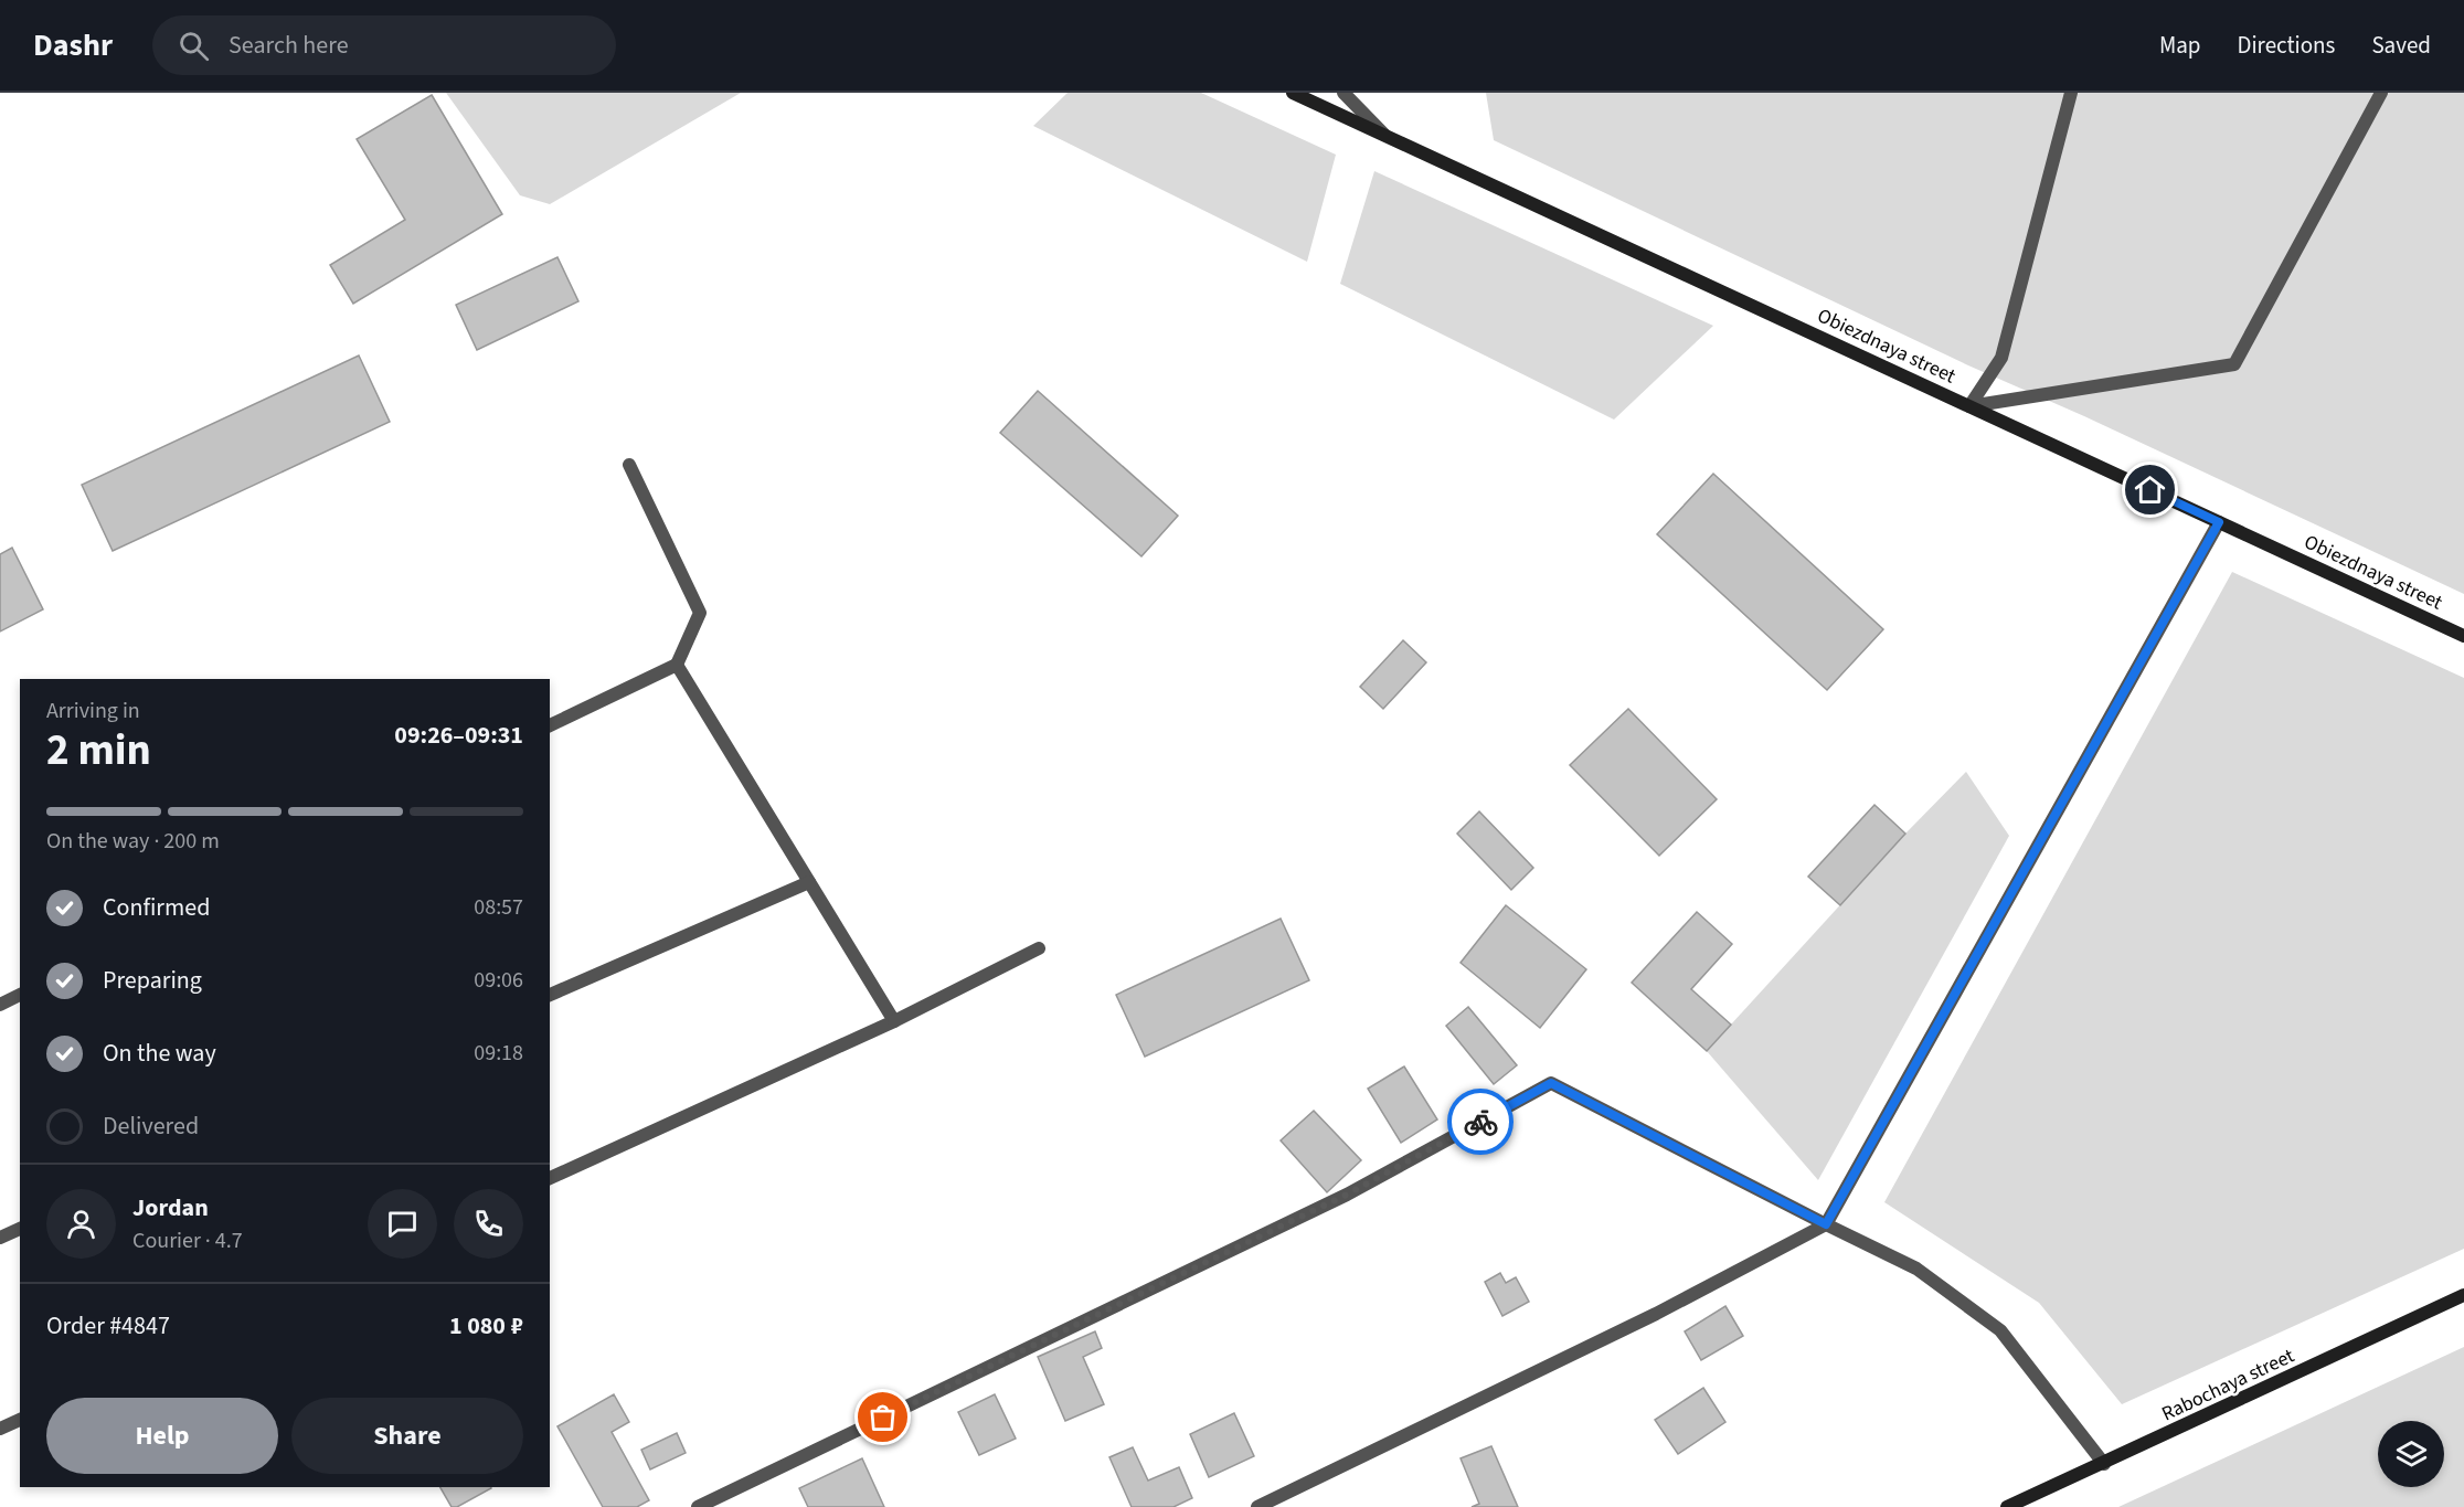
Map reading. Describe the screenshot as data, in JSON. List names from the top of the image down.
{
  "streets": {
    "main road": ["Obiezdnaya street", "Rabochaya street"]
  },
  "page": {
    "header": "Dashr",
    "search": "Search here",
    "nav": ["Map", "Directions", "Saved"],
    "heading": ["2 min", "Arriving in", "09:26–09:31"],
    "panel": [
      "Jordan",
      "Courier · 4.7",
      "Order #4847",
      "1 080 ₽"
    ],
    "bar": "On the way · 200 m",
    "list": [
      ["Confirmed", "08:57"],
      ["Preparing", "09:06"],
      ["On the way", "09:18"],
      "Delivered"
    ],
    "buttons": ["Help", "Share"]
  }
}
